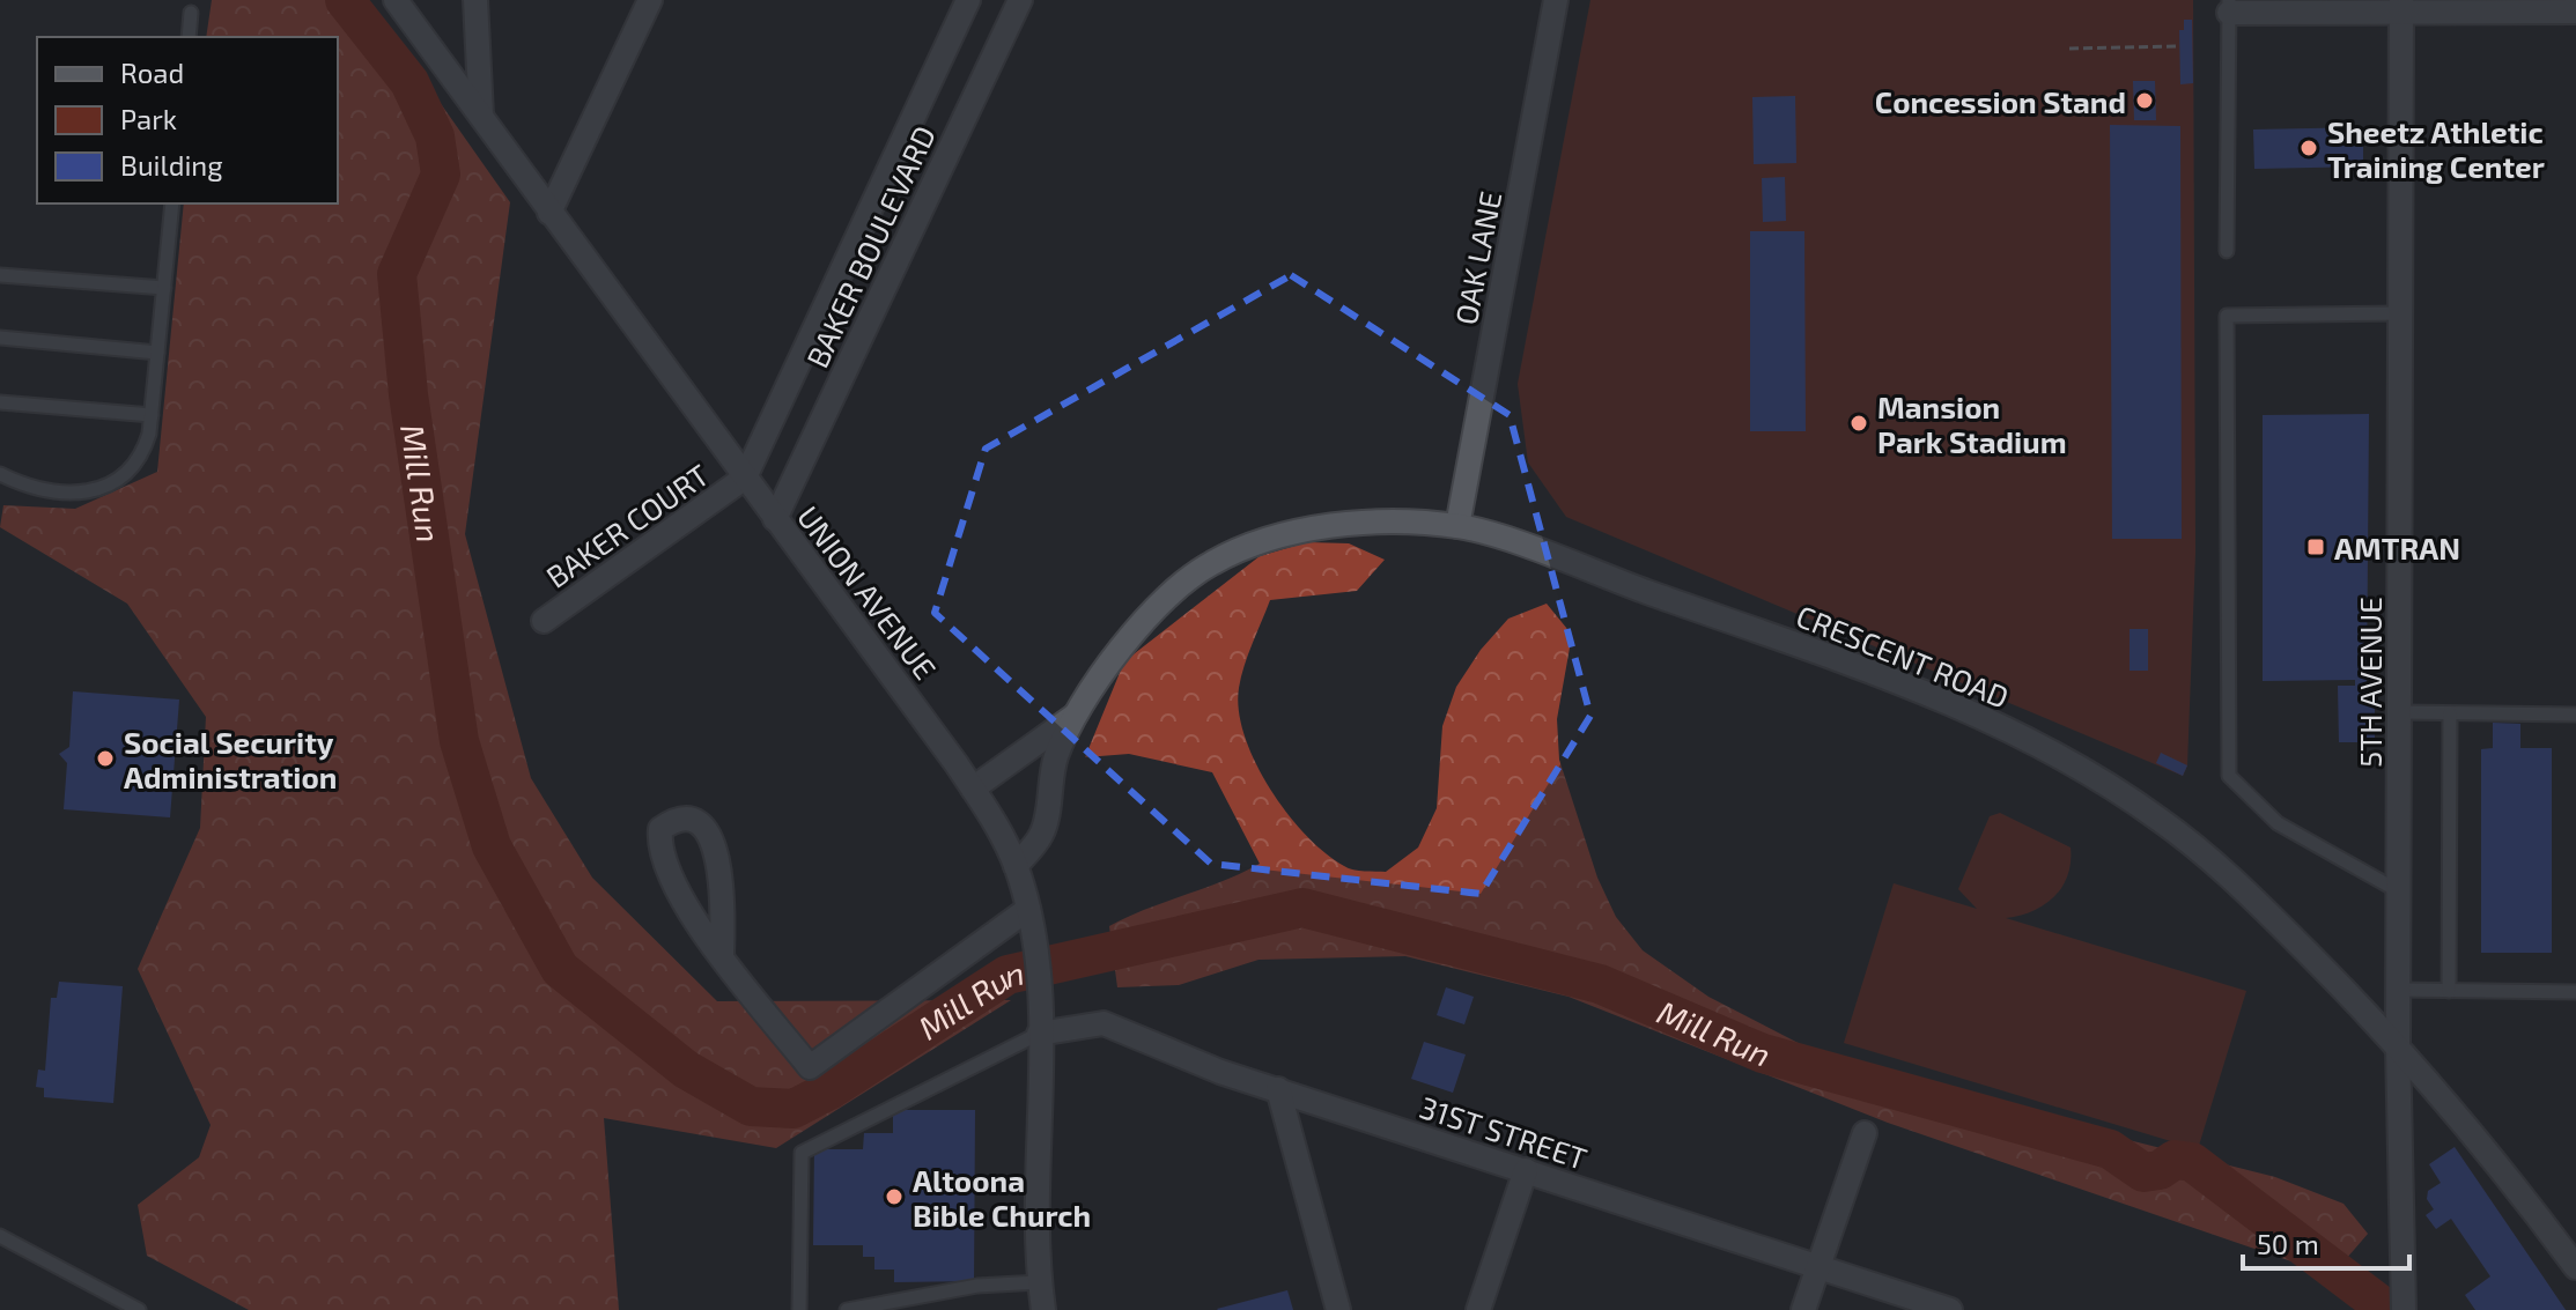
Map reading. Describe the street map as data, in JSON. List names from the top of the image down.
{
  "streets": {
    "street": [
      "BAKER BOULEVARD",
      "OAK LANE",
      "BAKER COURT",
      "UNION AVENUE",
      "CRESCENT ROAD",
      "5TH AVENUE",
      "31ST STREET"
    ]
  },
  "crossings": [
    ["BAKER BOULEVARD", "BAKER COURT"],
    ["BAKER BOULEVARD", "UNION AVENUE"],
    ["OAK LANE", "CRESCENT ROAD"],
    ["BAKER COURT", "UNION AVENUE"],
    ["UNION AVENUE", "CRESCENT ROAD"],
    ["UNION AVENUE", "31ST STREET"],
    ["CRESCENT ROAD", "5TH AVENUE"]
  ],
  "water": ["Mill Run"],
  "places": {
    "other": [
      "Concession Stand",
      "Sheetz Athletic Training Center",
      "Mansion Park Stadium",
      "Social Security Administration",
      "Altoona Bible Church"
    ],
    "transit": ["AMTRAN"]
  },
  "legend": ["Road", "Park", "Building"],
  "scale_bar": "50 m"
}
